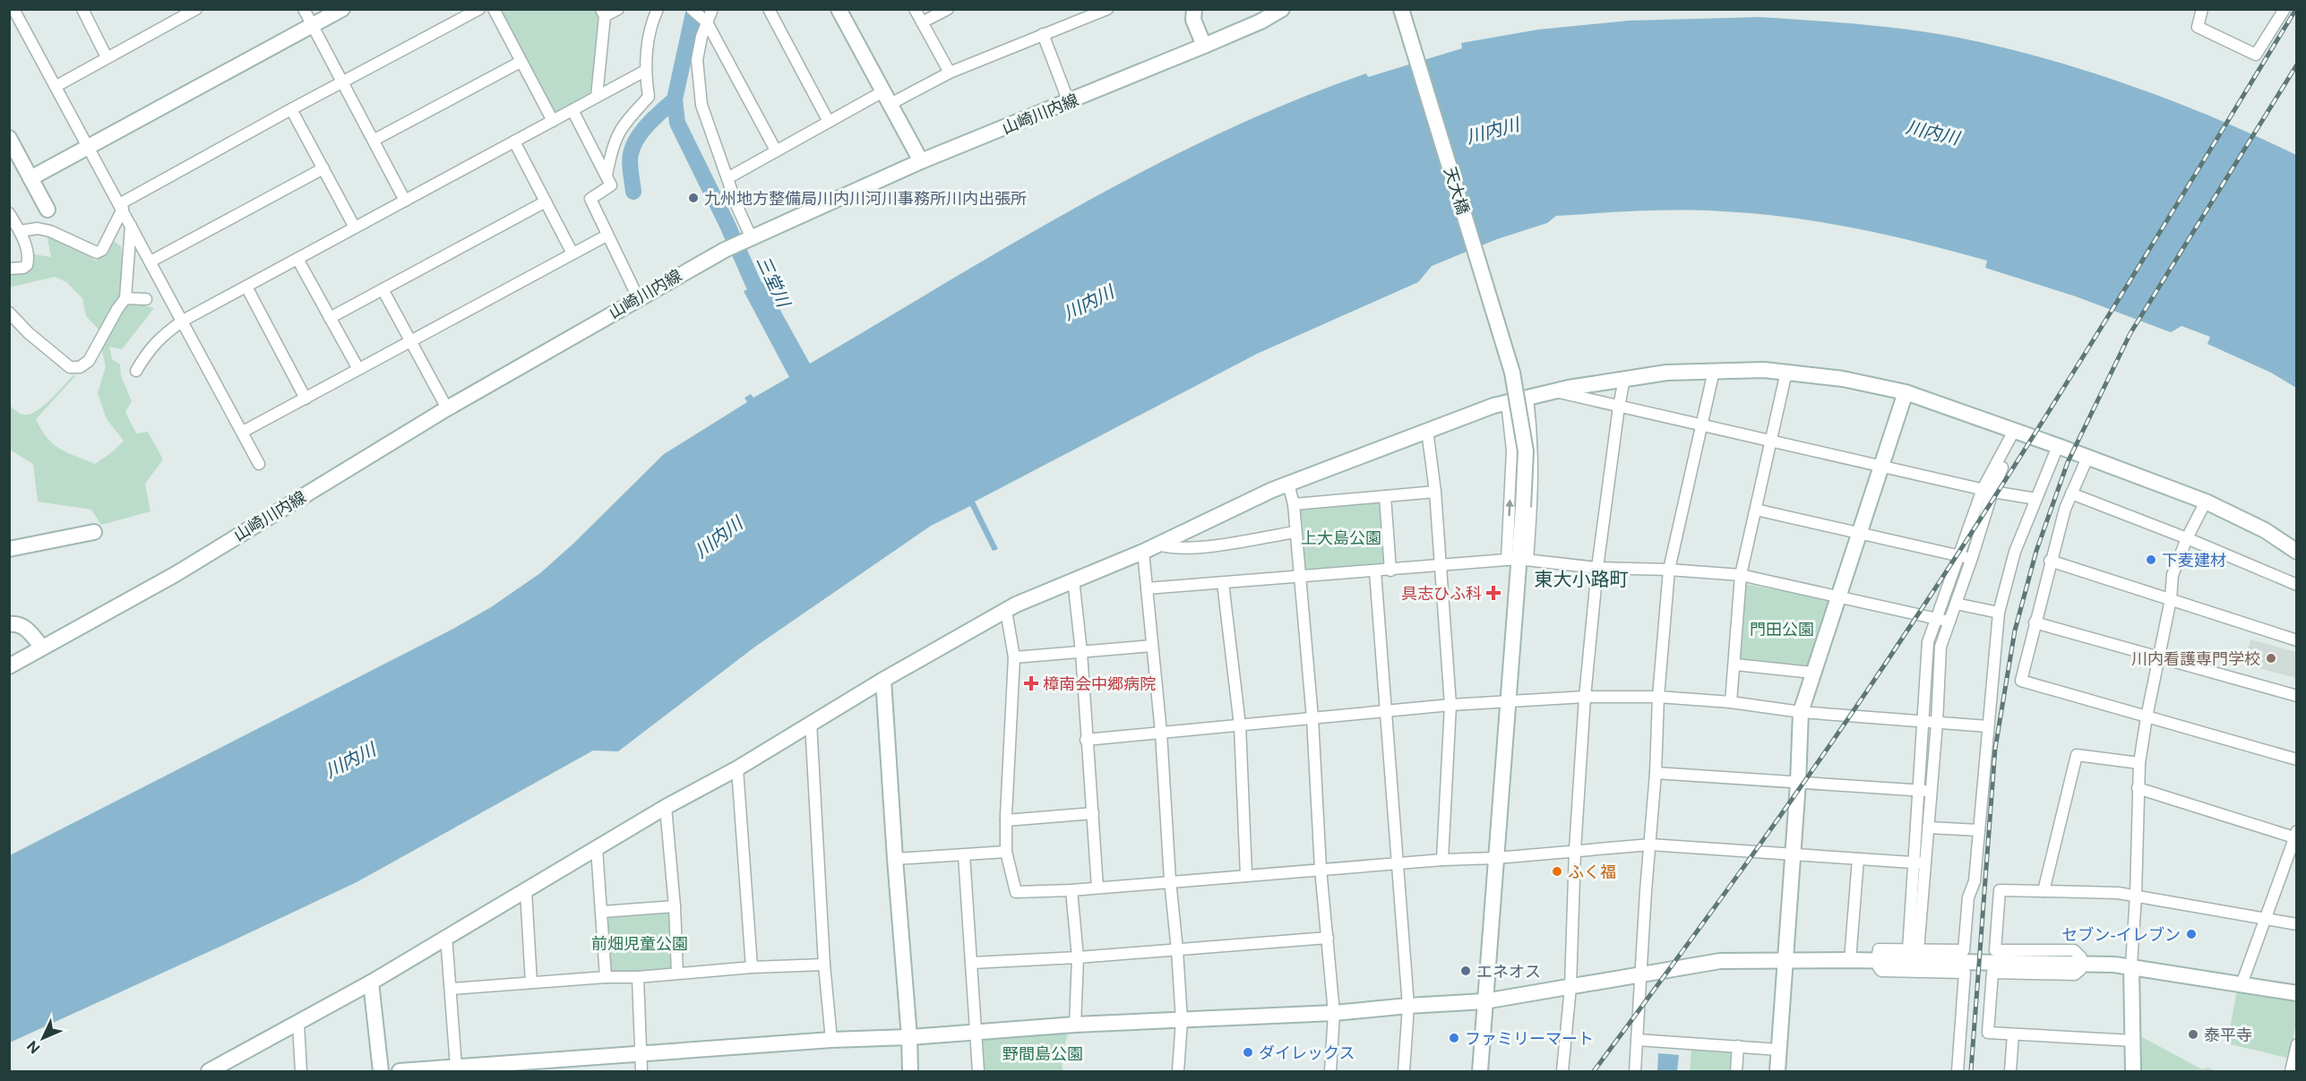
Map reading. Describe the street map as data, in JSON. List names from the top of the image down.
{
  "streets": {
    "street": ["山崎川内線", "天大橋"]
  },
  "districts": ["東大小路町"],
  "water": ["川内川", "三堂川"],
  "parks": [
    "上大島公園",
    "門田公園",
    "前畑児童公園",
    "野間島公園"
  ],
  "places": {
    "other": [
      "九州地方整備局川内川河川事務所川内出張所",
      "下麦建材",
      "川内看護専門学校",
      "ふく福",
      "セブン-イレブン",
      "エネオス",
      "泰平寺",
      "ファミリーマート",
      "ダイレックス"
    ],
    "health": ["具志ひふ科", "樟南会中郷病院"]
  },
  "north": "bottom left"
}
